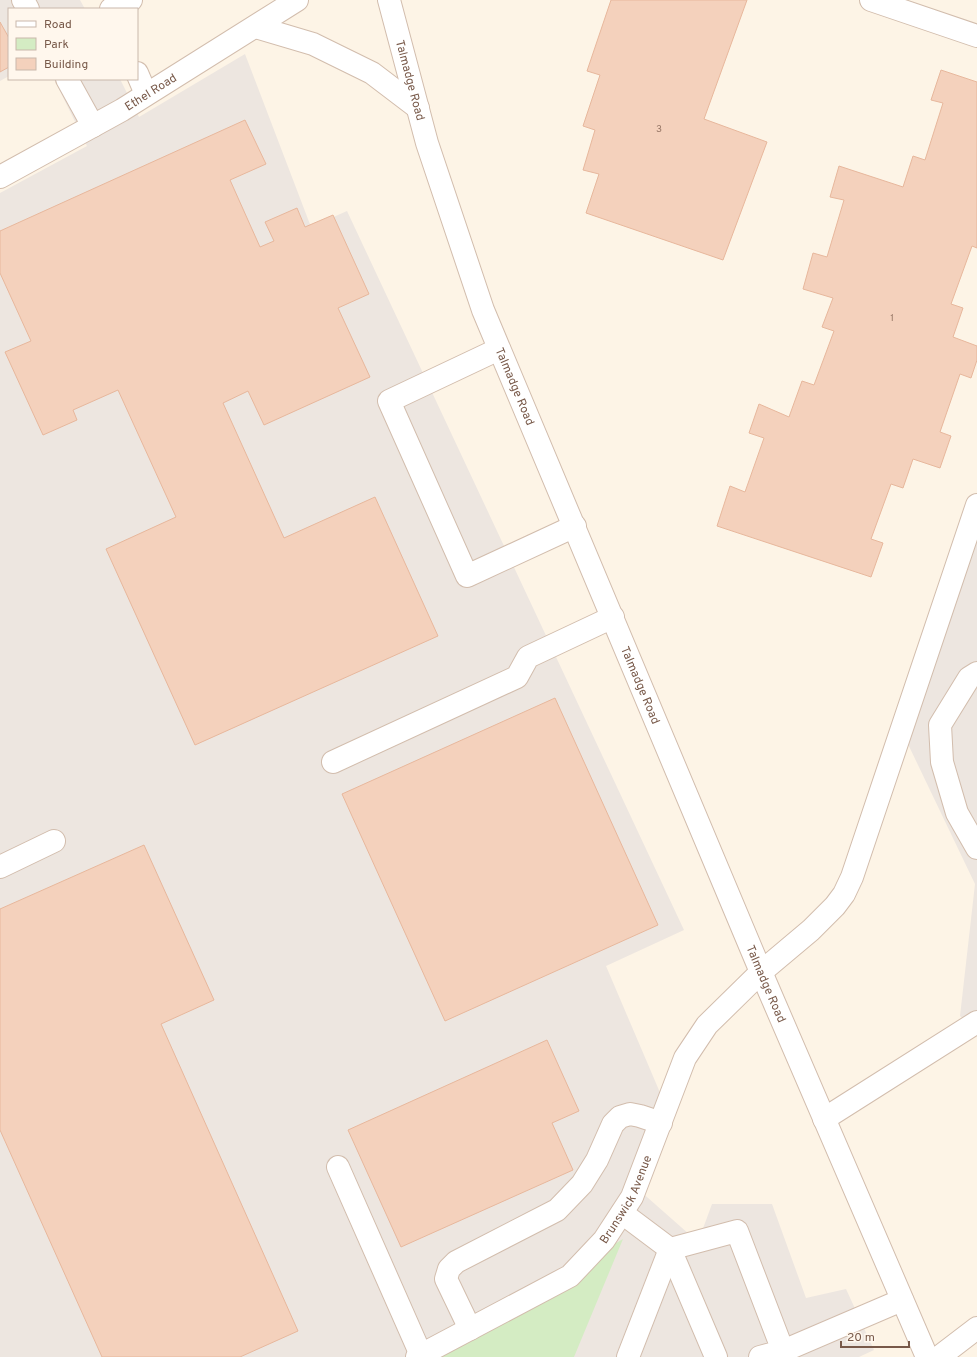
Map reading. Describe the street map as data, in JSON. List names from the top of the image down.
{
  "streets": {
    "street": ["Talmadge Road", "Ethel Road", "Brunswick Avenue"]
  },
  "crossings": [
    ["Talmadge Road", "Brunswick Avenue"]
  ],
  "house_numbers": ["3", "1"],
  "legend": ["Road", "Park", "Building"],
  "scale_bar": "20 m"
}
